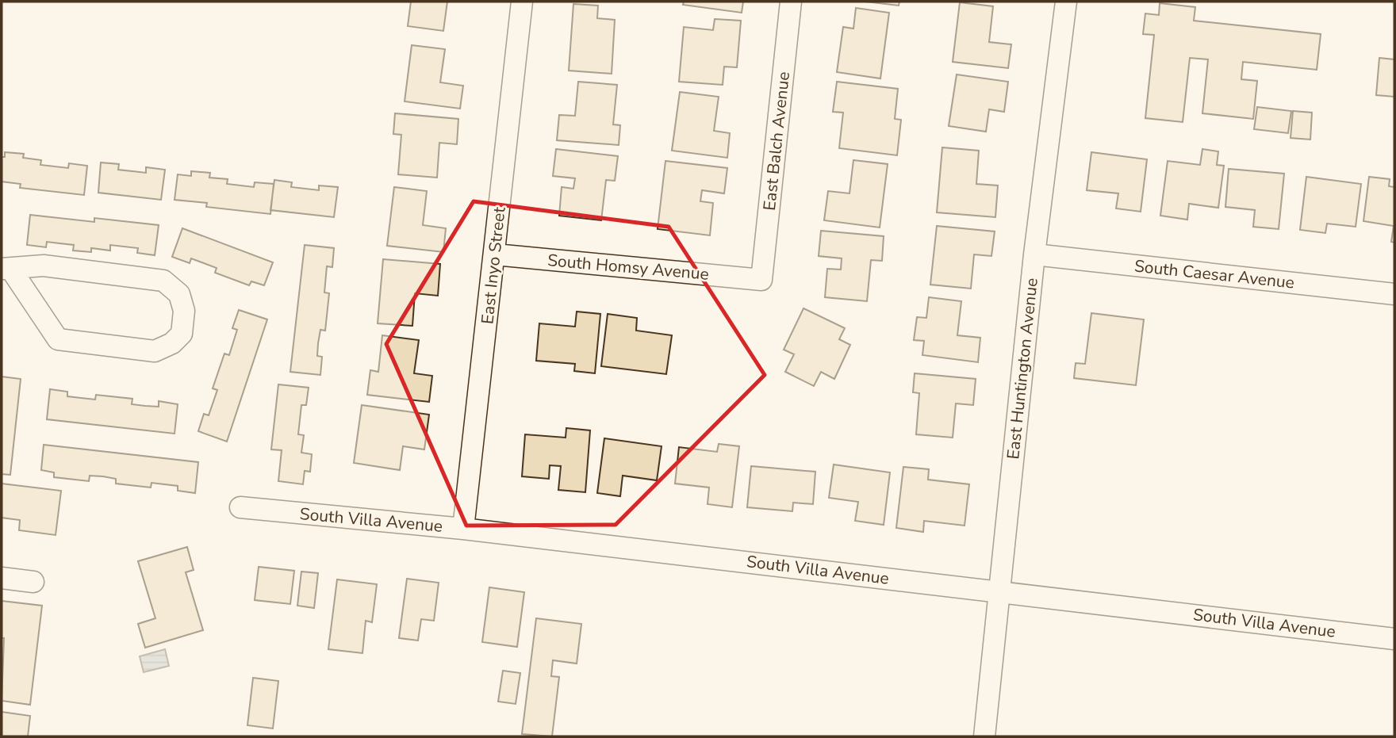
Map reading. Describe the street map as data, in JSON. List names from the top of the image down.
{
  "streets": {
    "street": [
      "East Balch Avenue",
      "East Inyo Street",
      "South Homsy Avenue",
      "South Caesar Avenue",
      "East Huntington Avenue",
      "South Villa Avenue"
    ]
  },
  "crossings": [
    ["East Balch Avenue", "South Homsy Avenue"],
    ["East Inyo Street", "South Homsy Avenue"],
    ["East Inyo Street", "South Villa Avenue"],
    ["South Caesar Avenue", "East Huntington Avenue"],
    ["East Huntington Avenue", "South Villa Avenue"]
  ]
}
